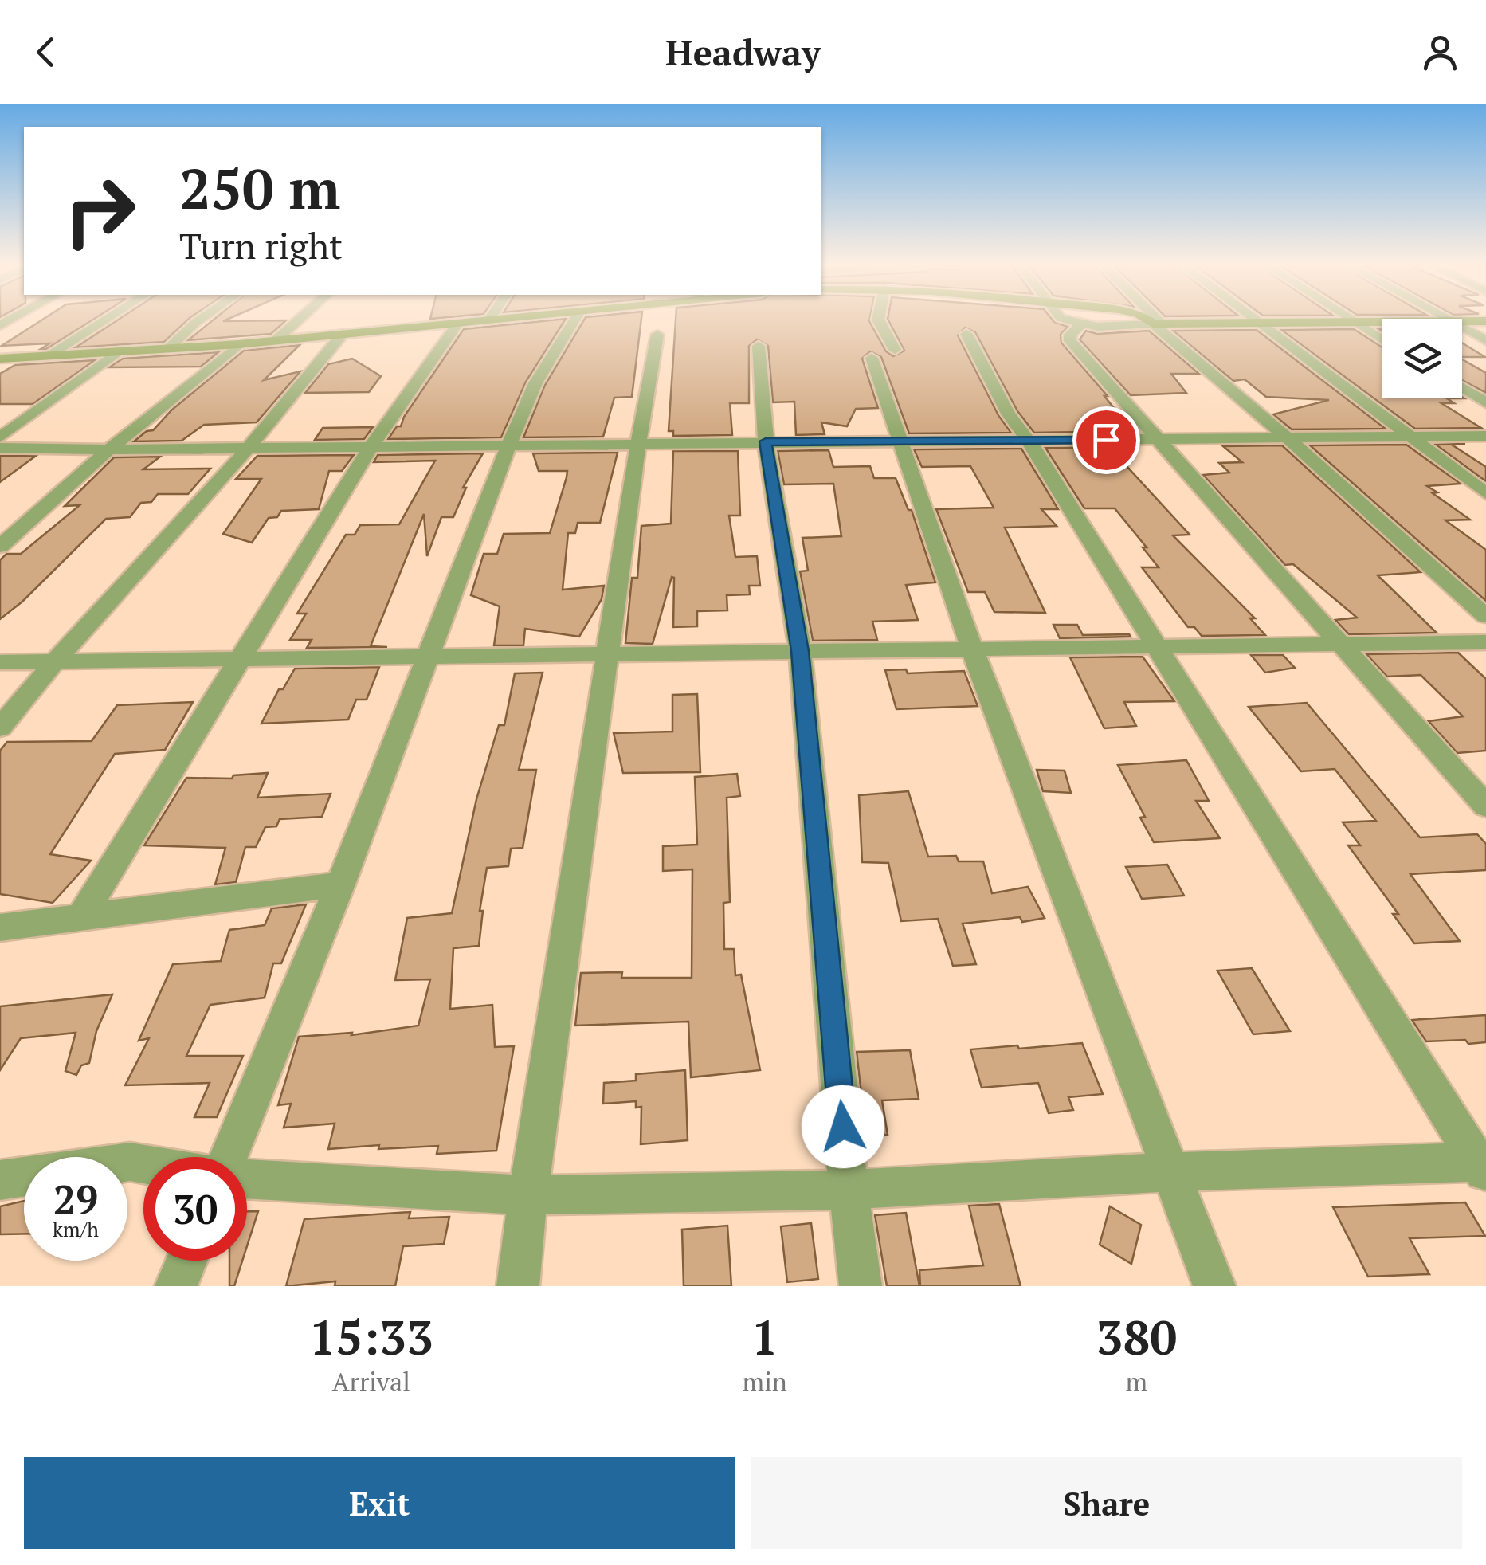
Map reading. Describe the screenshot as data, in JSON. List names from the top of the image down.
{
  "page": {
    "header": "Headway",
    "turn": ["250 m", "Turn right"],
    "speed": "29 km/h",
    "limit": "30",
    "eta": [
      "15:33",
      "Arrival",
      "1",
      "min",
      "380",
      "m"
    ],
    "buttons": ["Exit", "Share"]
  }
}
